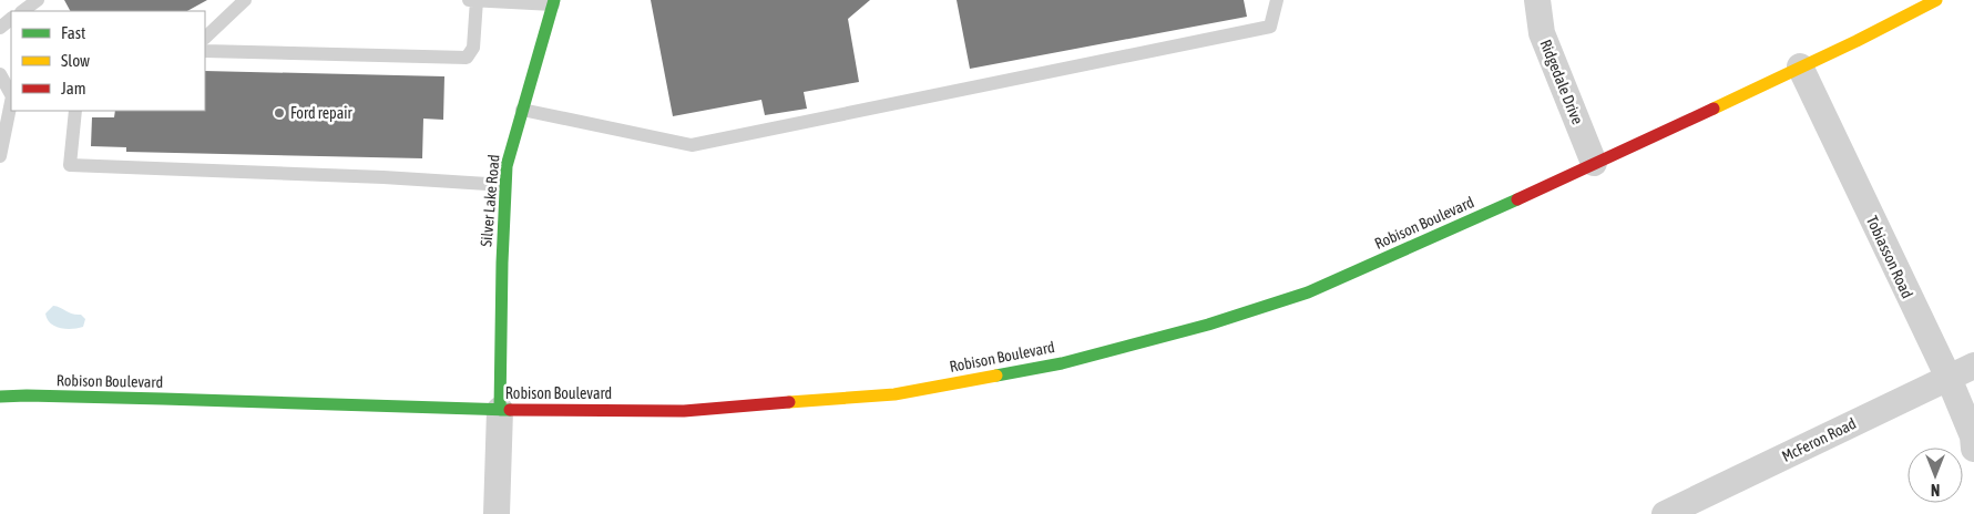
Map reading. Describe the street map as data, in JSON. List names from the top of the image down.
{
  "streets": {
    "street": [
      "Ridgedale Drive",
      "Silver Lake Road",
      "Robison Boulevard",
      "Tobiasson Road",
      "McFeron Road"
    ]
  },
  "crossings": [
    ["Ridgedale Drive", "Robison Boulevard"],
    ["Silver Lake Road", "Robison Boulevard"],
    ["Robison Boulevard", "Tobiasson Road"],
    ["Tobiasson Road", "McFeron Road"]
  ],
  "places": ["Ford repair"],
  "legend": ["Fast", "Slow", "Jam"],
  "north": "bottom"
}
